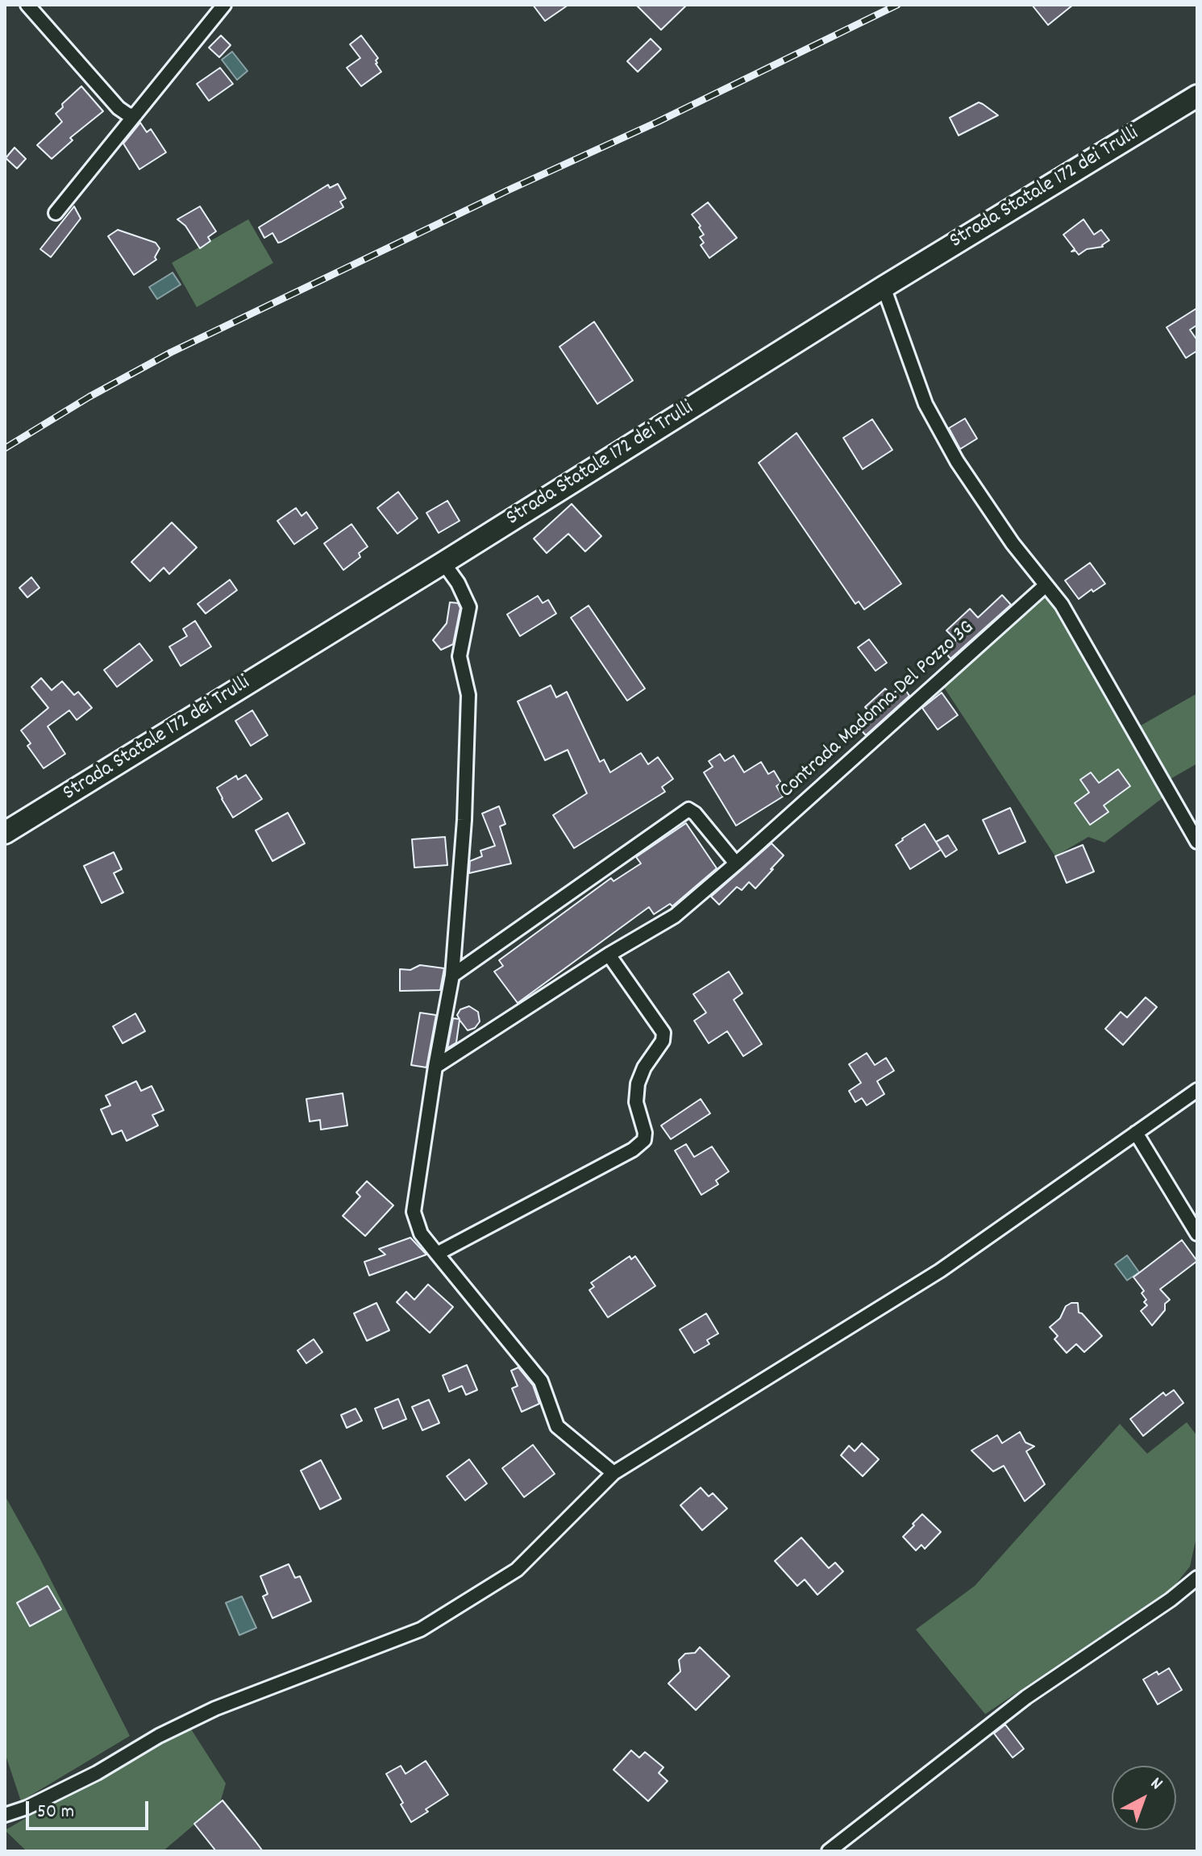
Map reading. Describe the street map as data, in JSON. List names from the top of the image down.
{
  "streets": {
    "main road": ["Strada Statale 172 dei Trulli"],
    "street": ["Contrada Madonna Del Pozzo 3G"]
  },
  "scale_bar": "50 m",
  "north": "top right"
}
